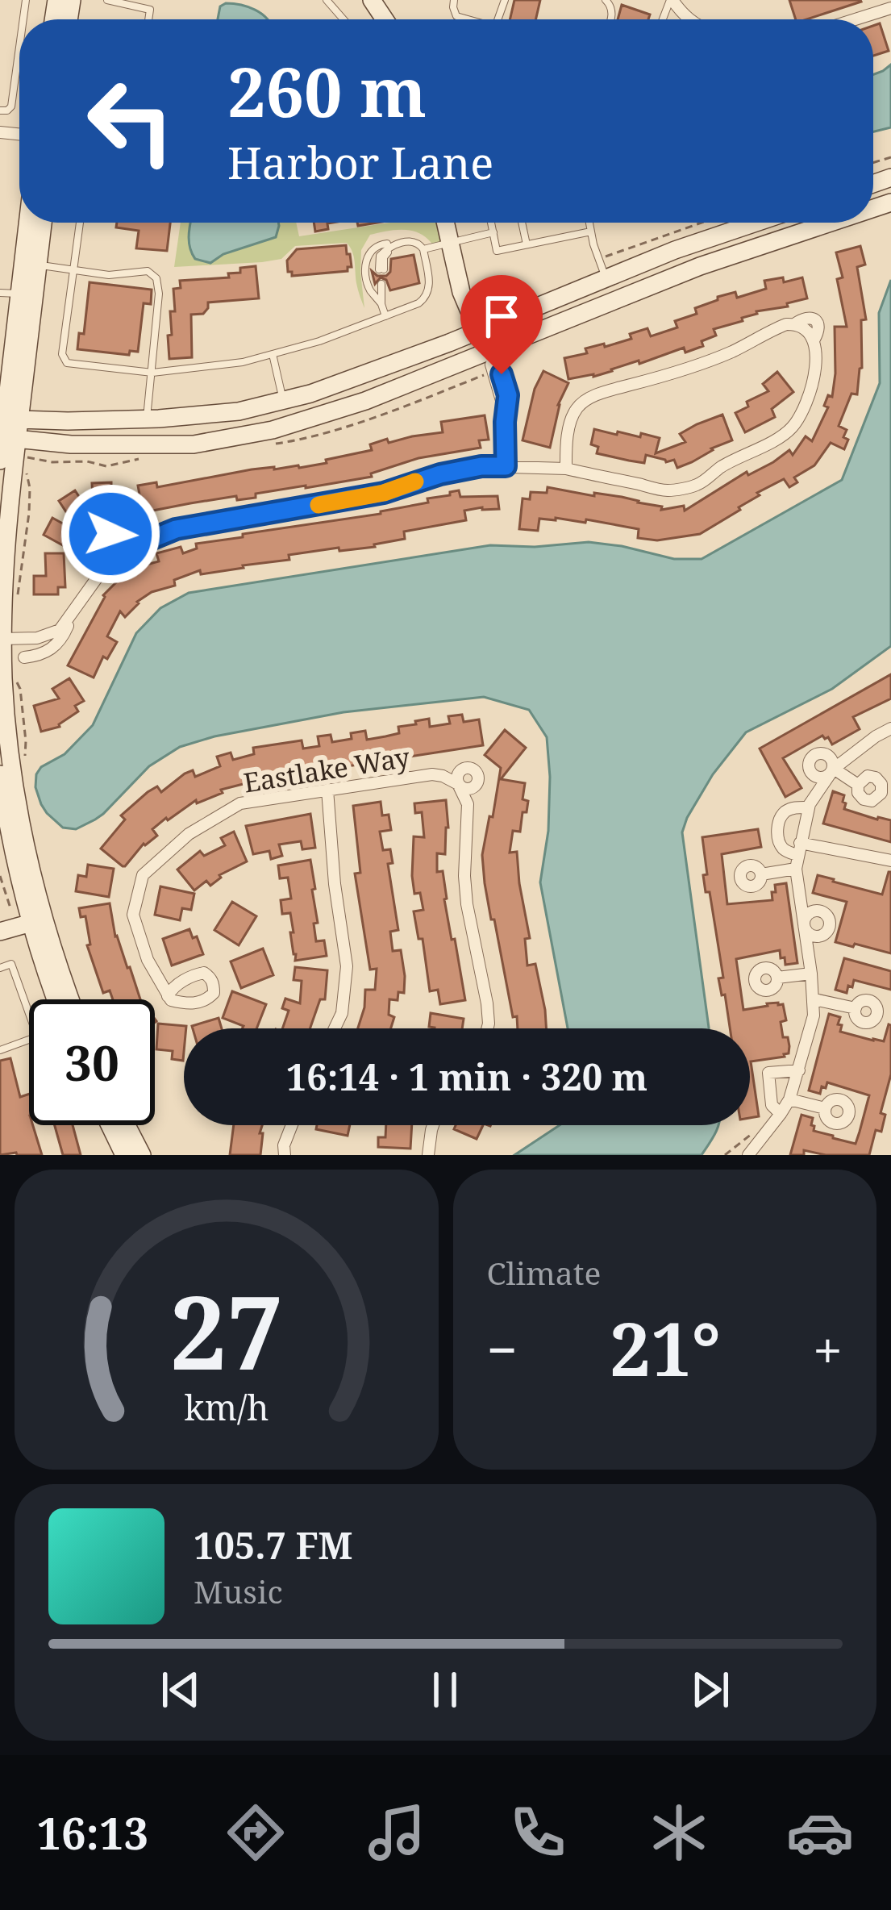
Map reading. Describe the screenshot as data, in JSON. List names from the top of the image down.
{
  "streets": {
    "street": ["Eastlake Way"]
  },
  "page": {
    "turn": ["260 m", "Harbor Lane"],
    "limit": "30",
    "trip": "16:14 · 1 min · 320 m",
    "tile": "Climate",
    "heat": ["−", "21°", "+"],
    "song": ["105.7 FM", "Music"],
    "tabs": "16:13",
    "gauge": ["27", "km/h"]
  }
}
